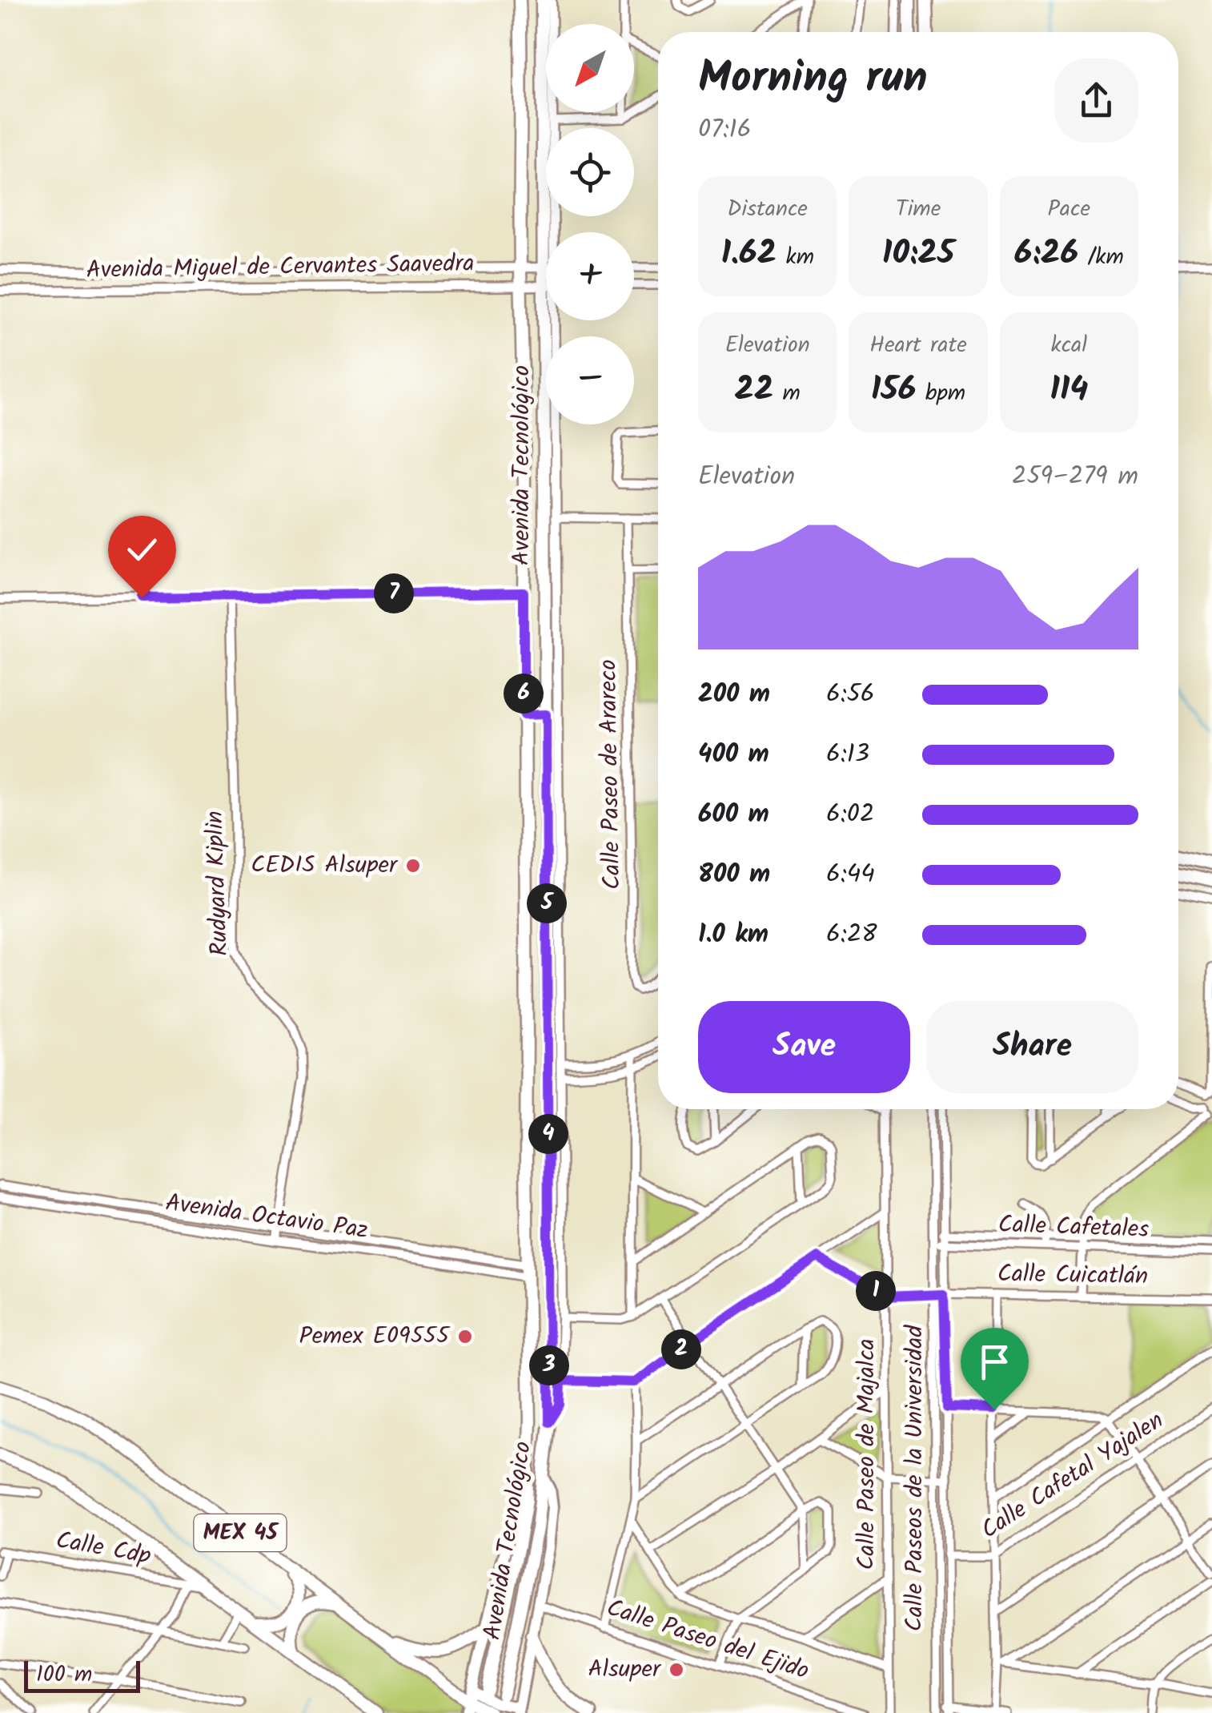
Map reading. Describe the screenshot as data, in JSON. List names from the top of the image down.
{
  "streets": {
    "main road": ["Avenida Tecnológico", "MEX 45"],
    "street": [
      "Avenida Miguel de Cervantes Saavedra",
      "Calle Paseo de Arareco",
      "Rudyard Kiplin",
      "Avenida Octavio Paz",
      "Calle Cafetales",
      "Calle Cuicatlán",
      "Calle Paseo de Majalca",
      "Calle Cafetal Yajalen",
      "Calle Paseos de la Universidad",
      "Calle Cdp",
      "Calle Paseo del Ejido"
    ]
  },
  "crossings": [
    ["Avenida Miguel de Cervantes Saavedra", "Avenida Tecnológico"],
    ["Avenida Tecnológico", "Avenida Octavio Paz"],
    ["Rudyard Kiplin", "Avenida Octavio Paz"],
    ["Calle Cafetales", "Calle Paseos de la Universidad"],
    ["Calle Cuicatlán", "Calle Paseo de Majalca"],
    ["Calle Cuicatlán", "Calle Paseos de la Universidad"],
    ["Calle Cafetal Yajalen", "Calle Paseos de la Universidad"],
    ["MEX 45", "Calle Cdp"]
  ],
  "places": ["CEDIS Alsuper", "Pemex E09555", "Alsuper"],
  "scale_bar": "100 m",
  "north": "bottom left",
  "page": {
    "map_buttons": ["+", "−"],
    "heading": ["Morning run", "07:16"],
    "stats": [
      ["Distance", "1.62 km"],
      ["Time", "10:25"],
      ["Pace", "6:26 /km"],
      ["Elevation", "22 m"],
      ["Heart rate", "156 bpm"],
      ["kcal", "114"]
    ],
    "chart": ["Elevation", "259–279 m"],
    "pins": [
      "7",
      "6",
      "5",
      "4",
      "1",
      "2",
      "3"
    ],
    "list": [
      {
        "name": "200 m",
        "note": "6:56"
      },
      {
        "name": "400 m",
        "note": "6:13"
      },
      {
        "name": "600 m",
        "note": "6:02"
      },
      {
        "name": "800 m",
        "note": "6:44"
      },
      {
        "name": "1.0 km",
        "note": "6:28"
      }
    ],
    "buttons": ["Save", "Share"],
    "scale": "100 m"
  }
}
